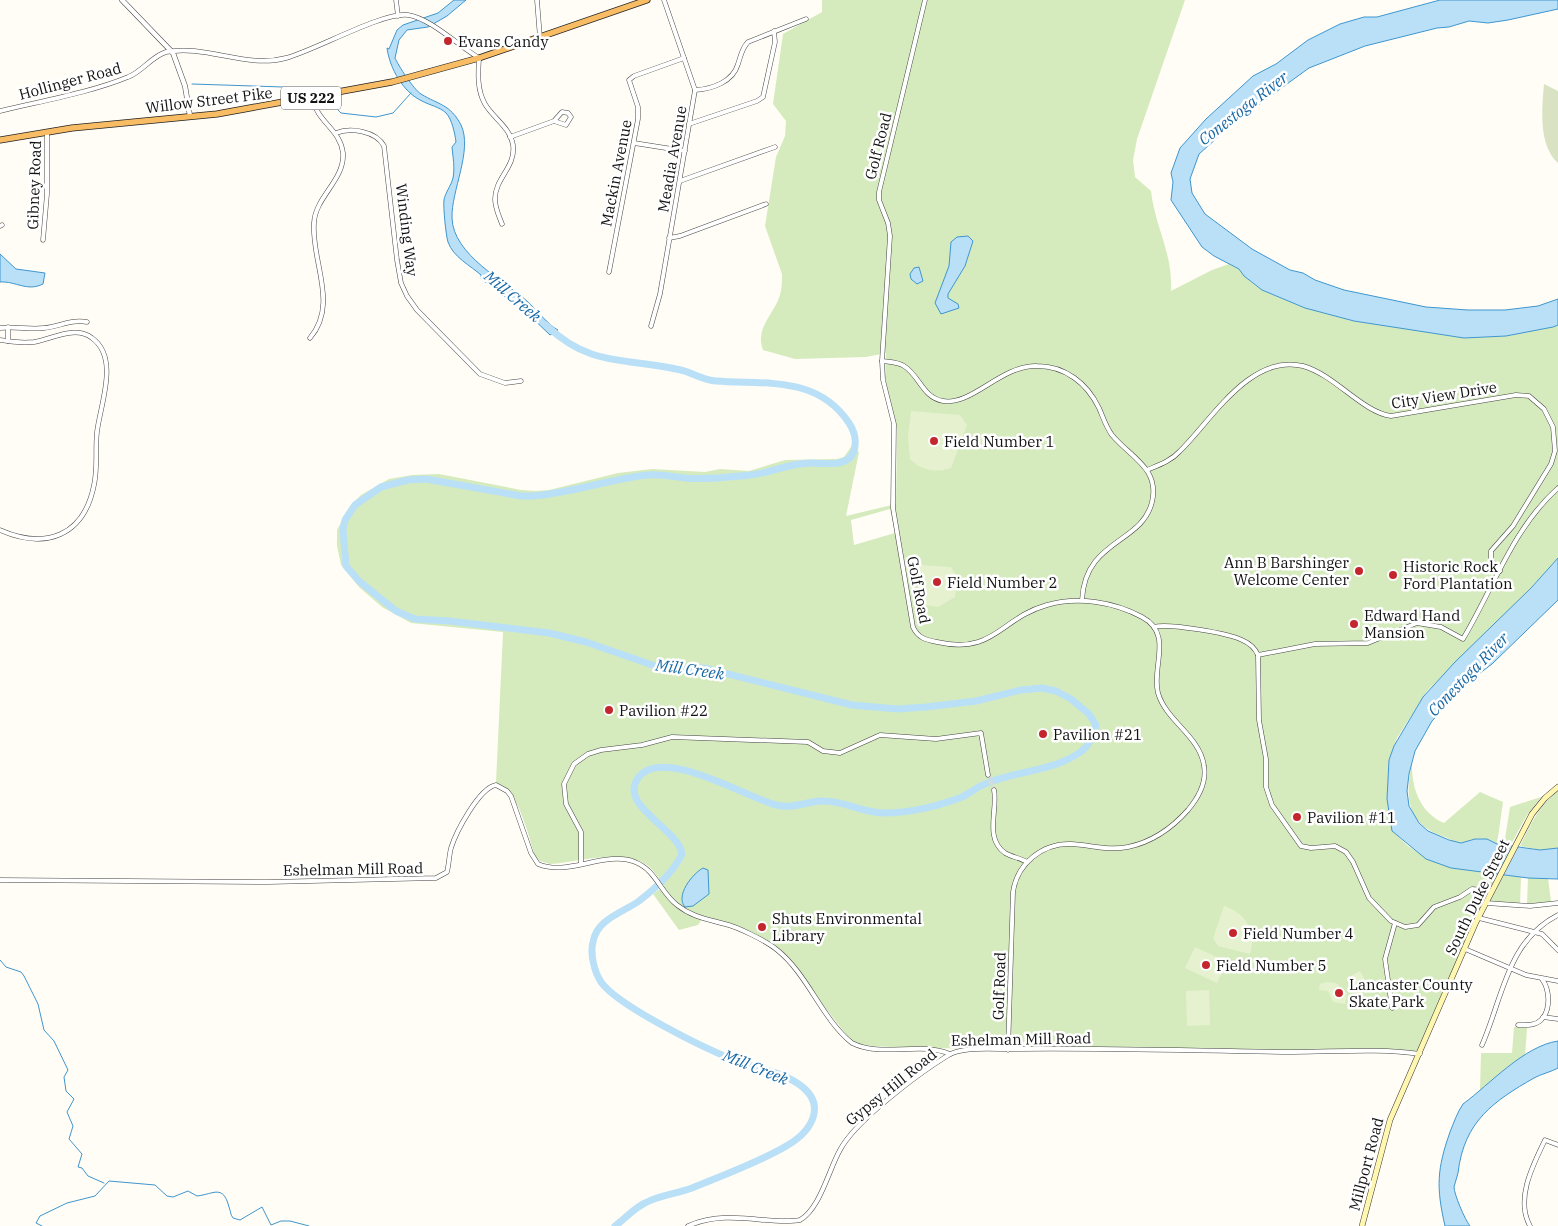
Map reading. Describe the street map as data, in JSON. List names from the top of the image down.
{
  "streets": {
    "highway": ["US 222", "Willow Street Pike"],
    "main road": ["South Duke Street", "Millport Road"],
    "street": [
      "Hollinger Road",
      "Golf Road",
      "Meadia Avenue",
      "Mackin Avenue",
      "Gibney Road",
      "Winding Way",
      "City View Drive",
      "Eshelman Mill Road",
      "Gypsy Hill Road"
    ]
  },
  "crossings": [
    ["Hollinger Road", "Willow Street Pike"],
    ["Willow Street Pike", "Gibney Road"],
    ["Golf Road", "Eshelman Mill Road"],
    ["Meadia Avenue", "Mackin Avenue"],
    ["Eshelman Mill Road", "South Duke Street"],
    ["Eshelman Mill Road", "Gypsy Hill Road"],
    ["Eshelman Mill Road", "Millport Road"],
    ["South Duke Street", "Millport Road"]
  ],
  "water": ["Conestoga River", "Mill Creek"],
  "places": [
    "Evans Candy",
    "Field Number 1",
    "Ann B Barshinger Welcome Center",
    "Historic Rock Ford Plantation",
    "Field Number 2",
    "Edward Hand Mansion",
    "Pavilion #22",
    "Pavilion #21",
    "Pavilion #11",
    "Shuts Environmental Library",
    "Field Number 4",
    "Field Number 5",
    "Lancaster County Skate Park"
  ]
}
